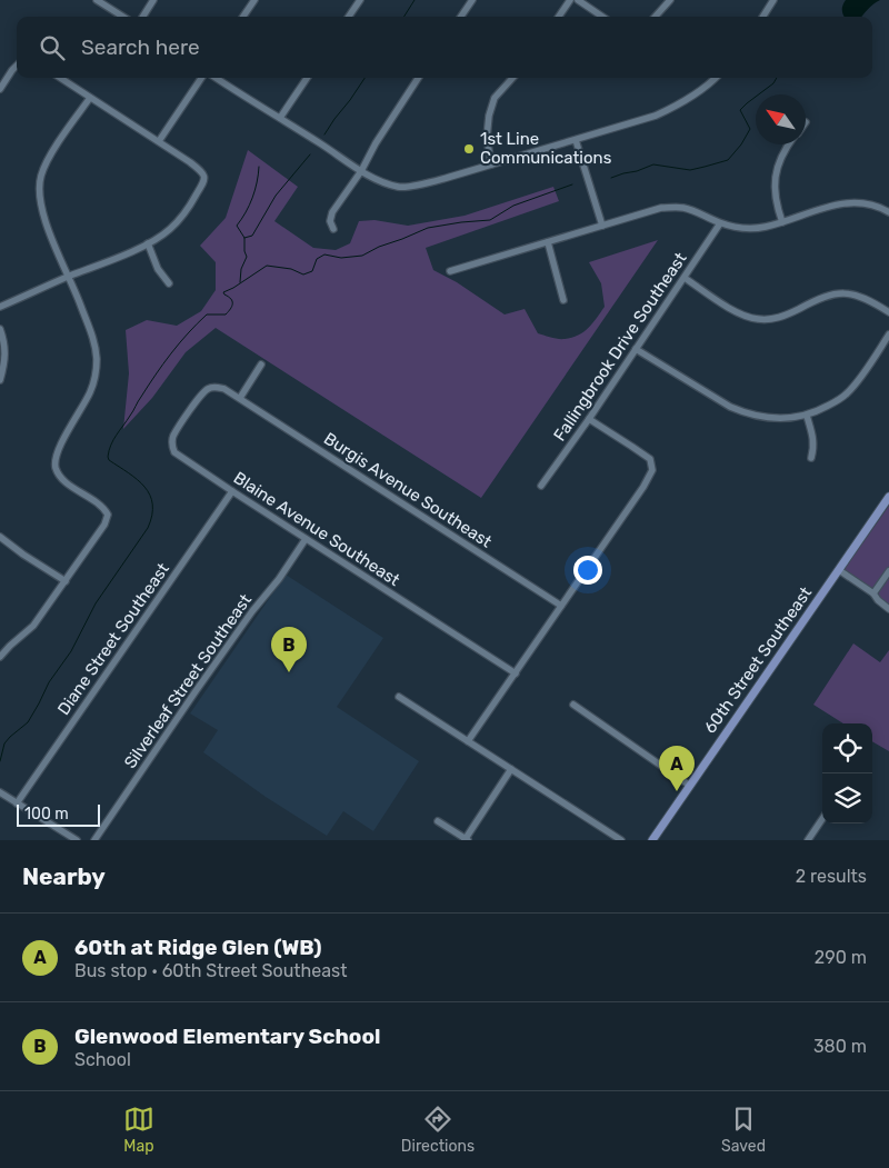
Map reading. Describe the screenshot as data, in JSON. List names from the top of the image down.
{
  "streets": {
    "main road": ["60th Street Southeast"],
    "street": [
      "Fallingbrook Drive Southeast",
      "Burgis Avenue Southeast",
      "Blaine Avenue Southeast",
      "Diane Street Southeast",
      "Silverleaf Street Southeast"
    ]
  },
  "crossings": [
    ["Burgis Avenue Southeast", "Blaine Avenue Southeast"],
    ["Blaine Avenue Southeast", "Diane Street Southeast"],
    ["Blaine Avenue Southeast", "Silverleaf Street Southeast"]
  ],
  "places": ["1st Line Communications"],
  "scale_bar": "100 m",
  "north": "top left",
  "page": {
    "search": "Search here",
    "pins": ["B", "A"],
    "scale": "100 m",
    "heading": ["Nearby", "2 results"],
    "list": [
      {
        "mark": "A",
        "name": "60th at Ridge Glen (WB)",
        "note": "Bus stop · 60th Street Southeast",
        "value": "290 m"
      },
      {
        "mark": "B",
        "name": "Glenwood Elementary School",
        "note": "School",
        "value": "380 m"
      }
    ],
    "nav": ["Map", "Directions", "Saved"]
  }
}
